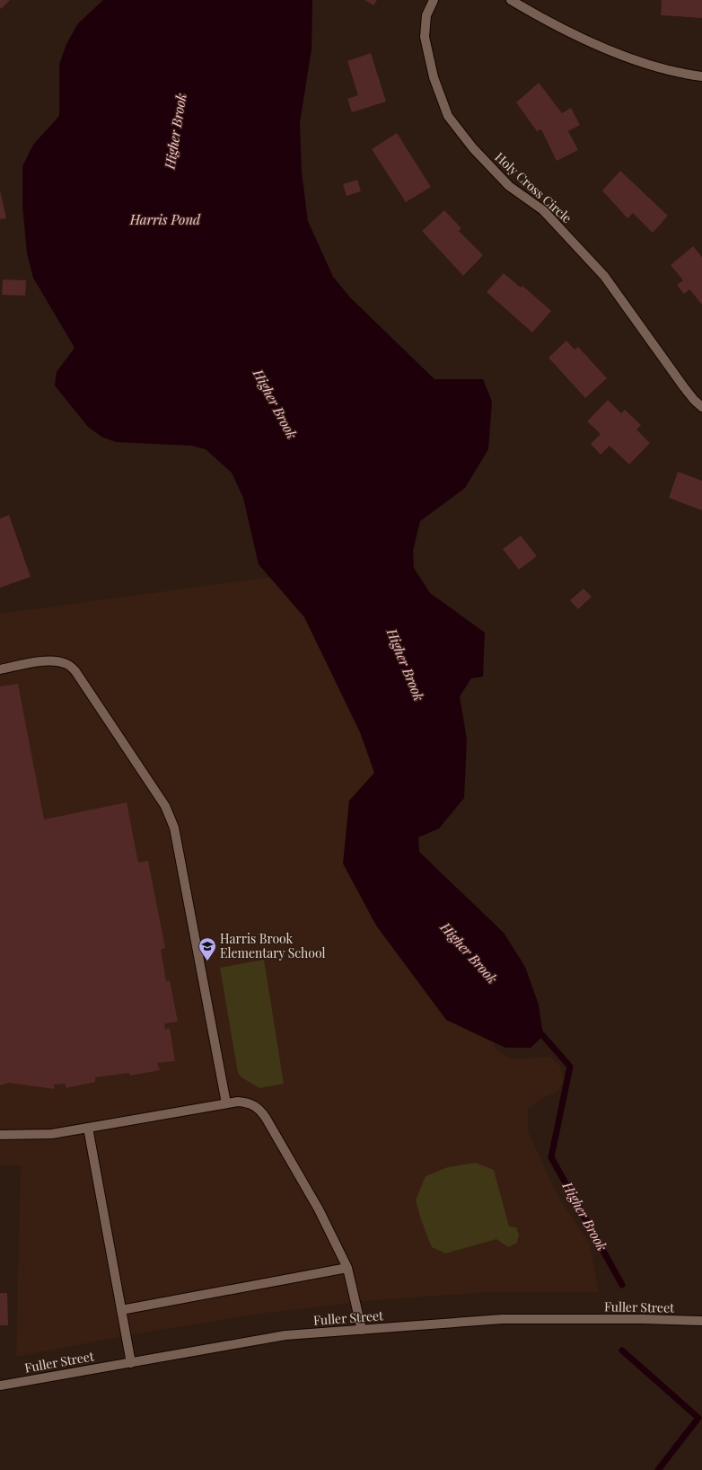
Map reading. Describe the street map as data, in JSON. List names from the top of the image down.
{
  "streets": {
    "street": ["Holy Cross Circle", "Fuller Street"]
  },
  "water": ["Higher Brook", "Harris Pond"],
  "places": {
    "school or university": ["Harris Brook Elementary School"]
  }
}
